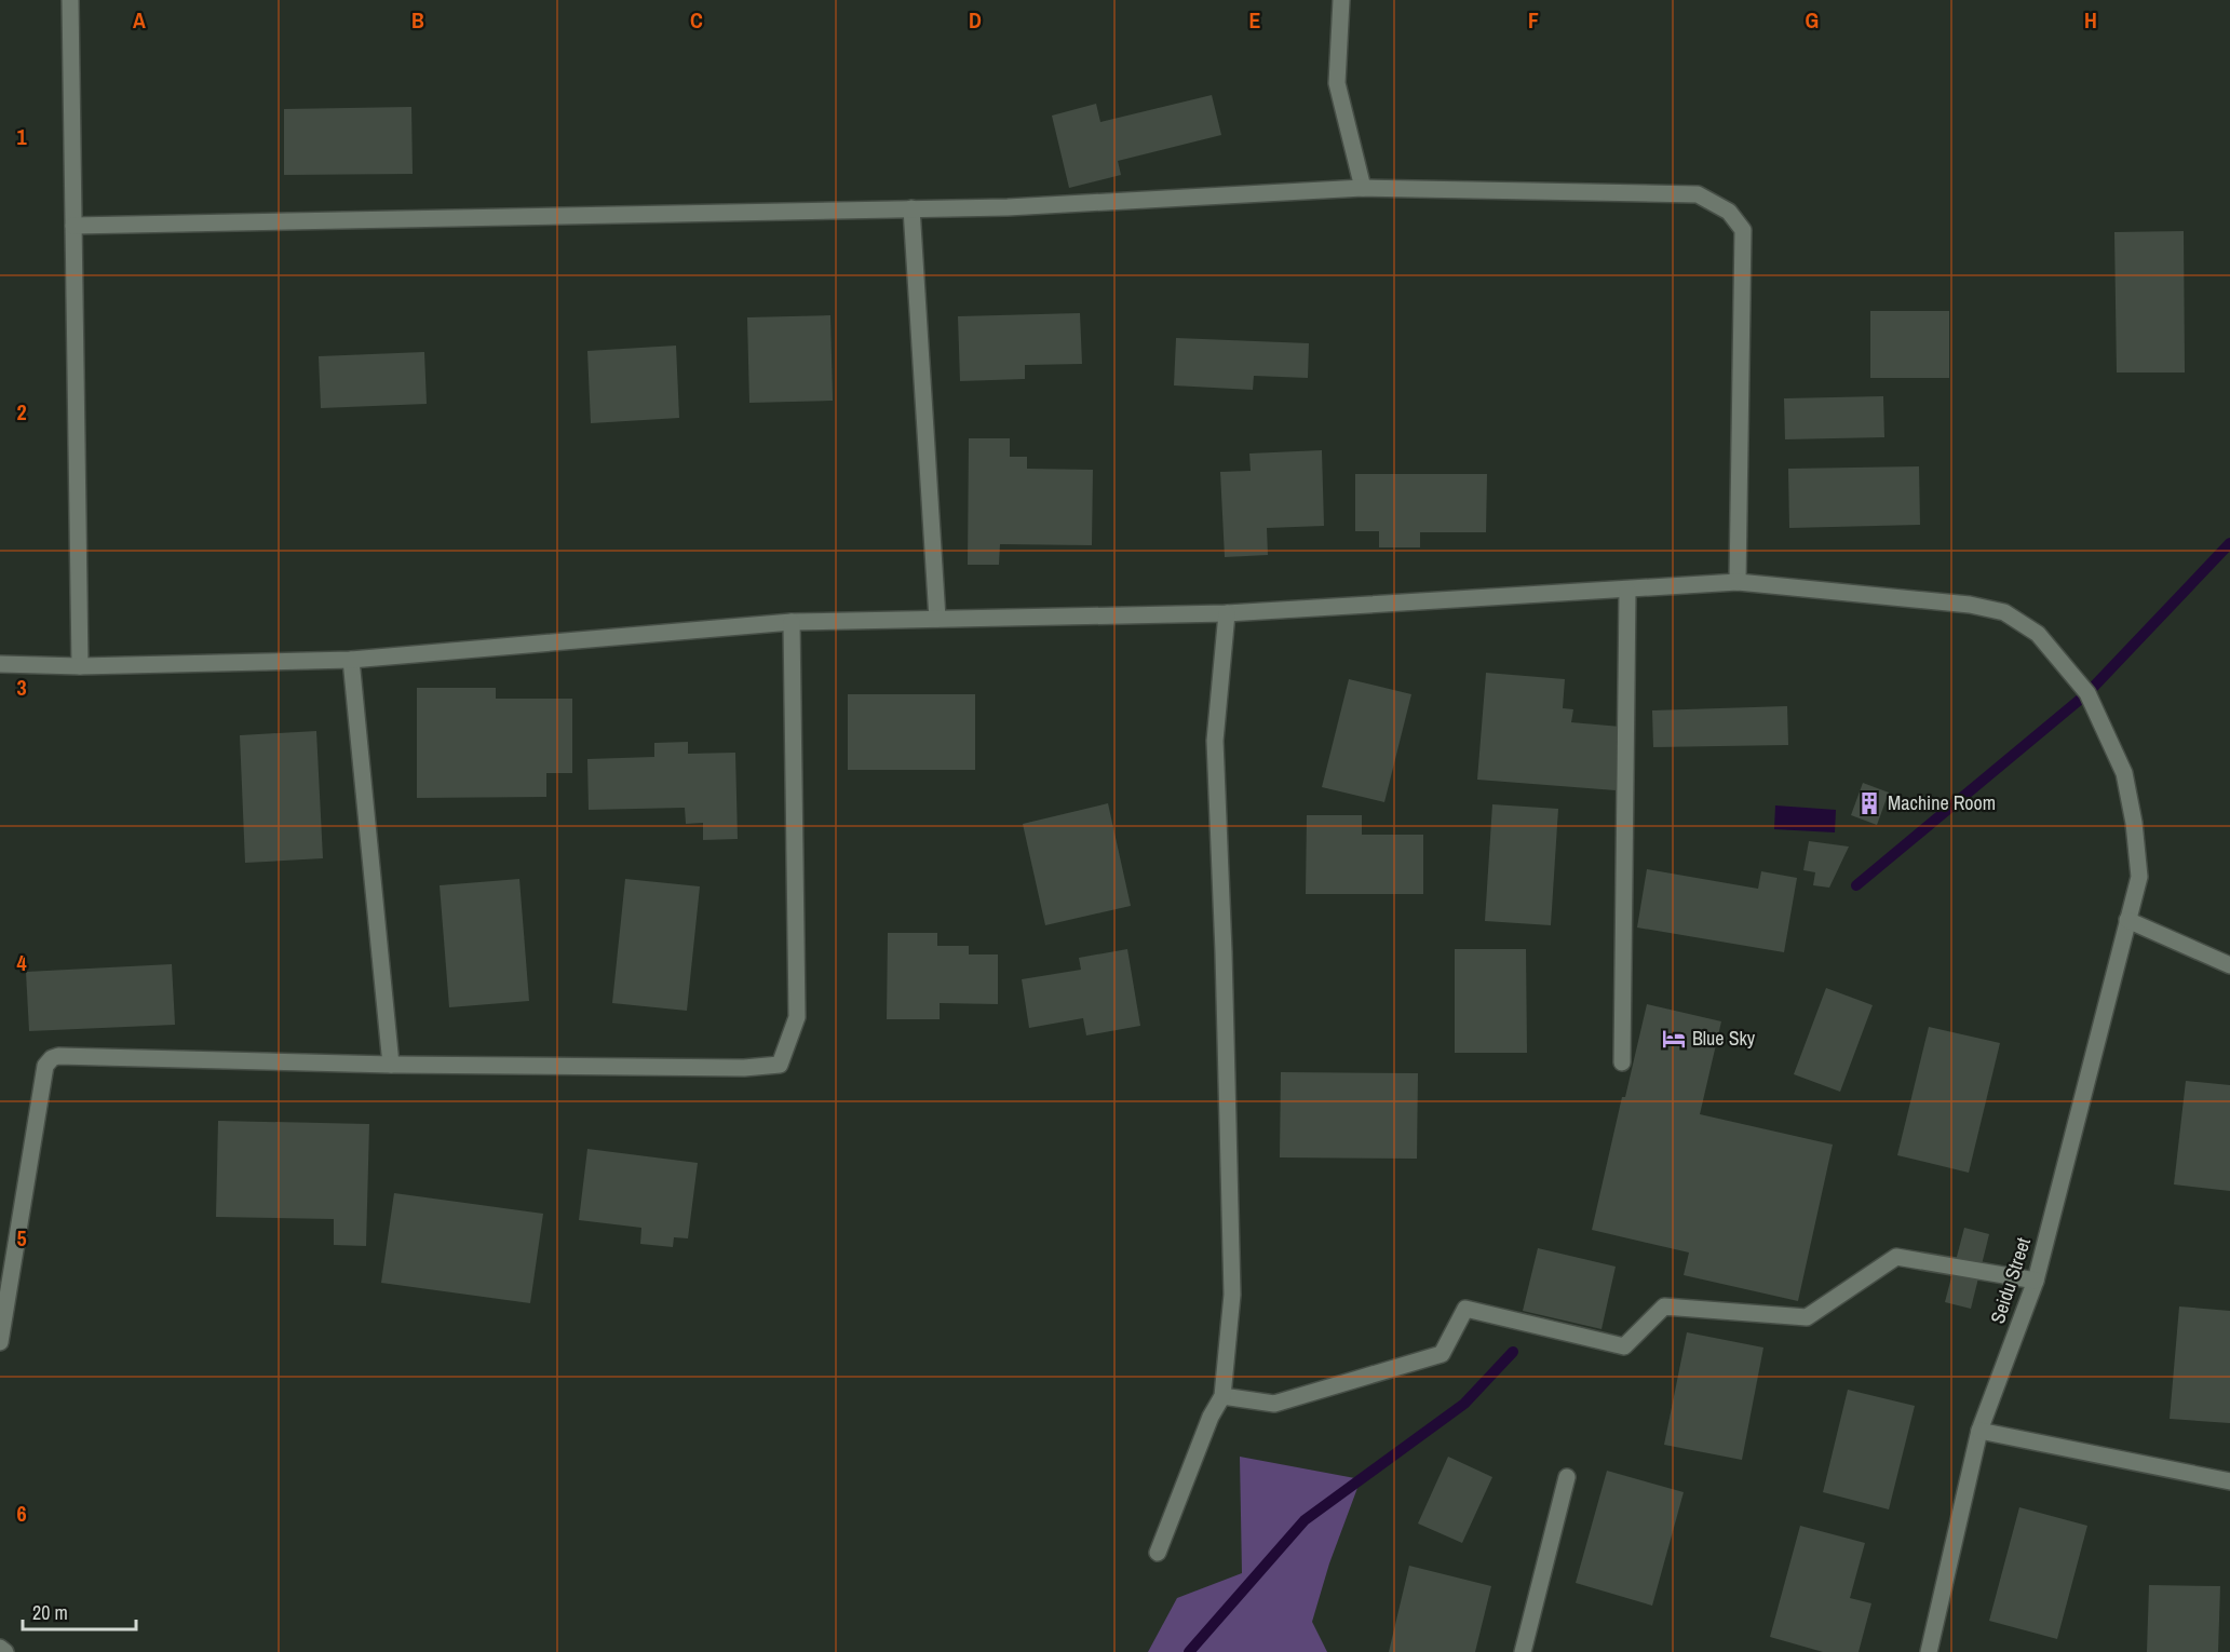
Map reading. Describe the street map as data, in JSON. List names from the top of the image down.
{
  "streets": {
    "street": ["Seidu Street"]
  },
  "places": {
    "building": ["Machine Room"],
    "hotel": ["Blue Sky"]
  },
  "scale_bar": "20 m",
  "grid": {
    "columns": [
      "A",
      "B",
      "C",
      "D",
      "E",
      "F",
      "G",
      "H"
    ],
    "rows": [
      "1",
      "2",
      "3",
      "4",
      "5",
      "6"
    ]
  }
}
